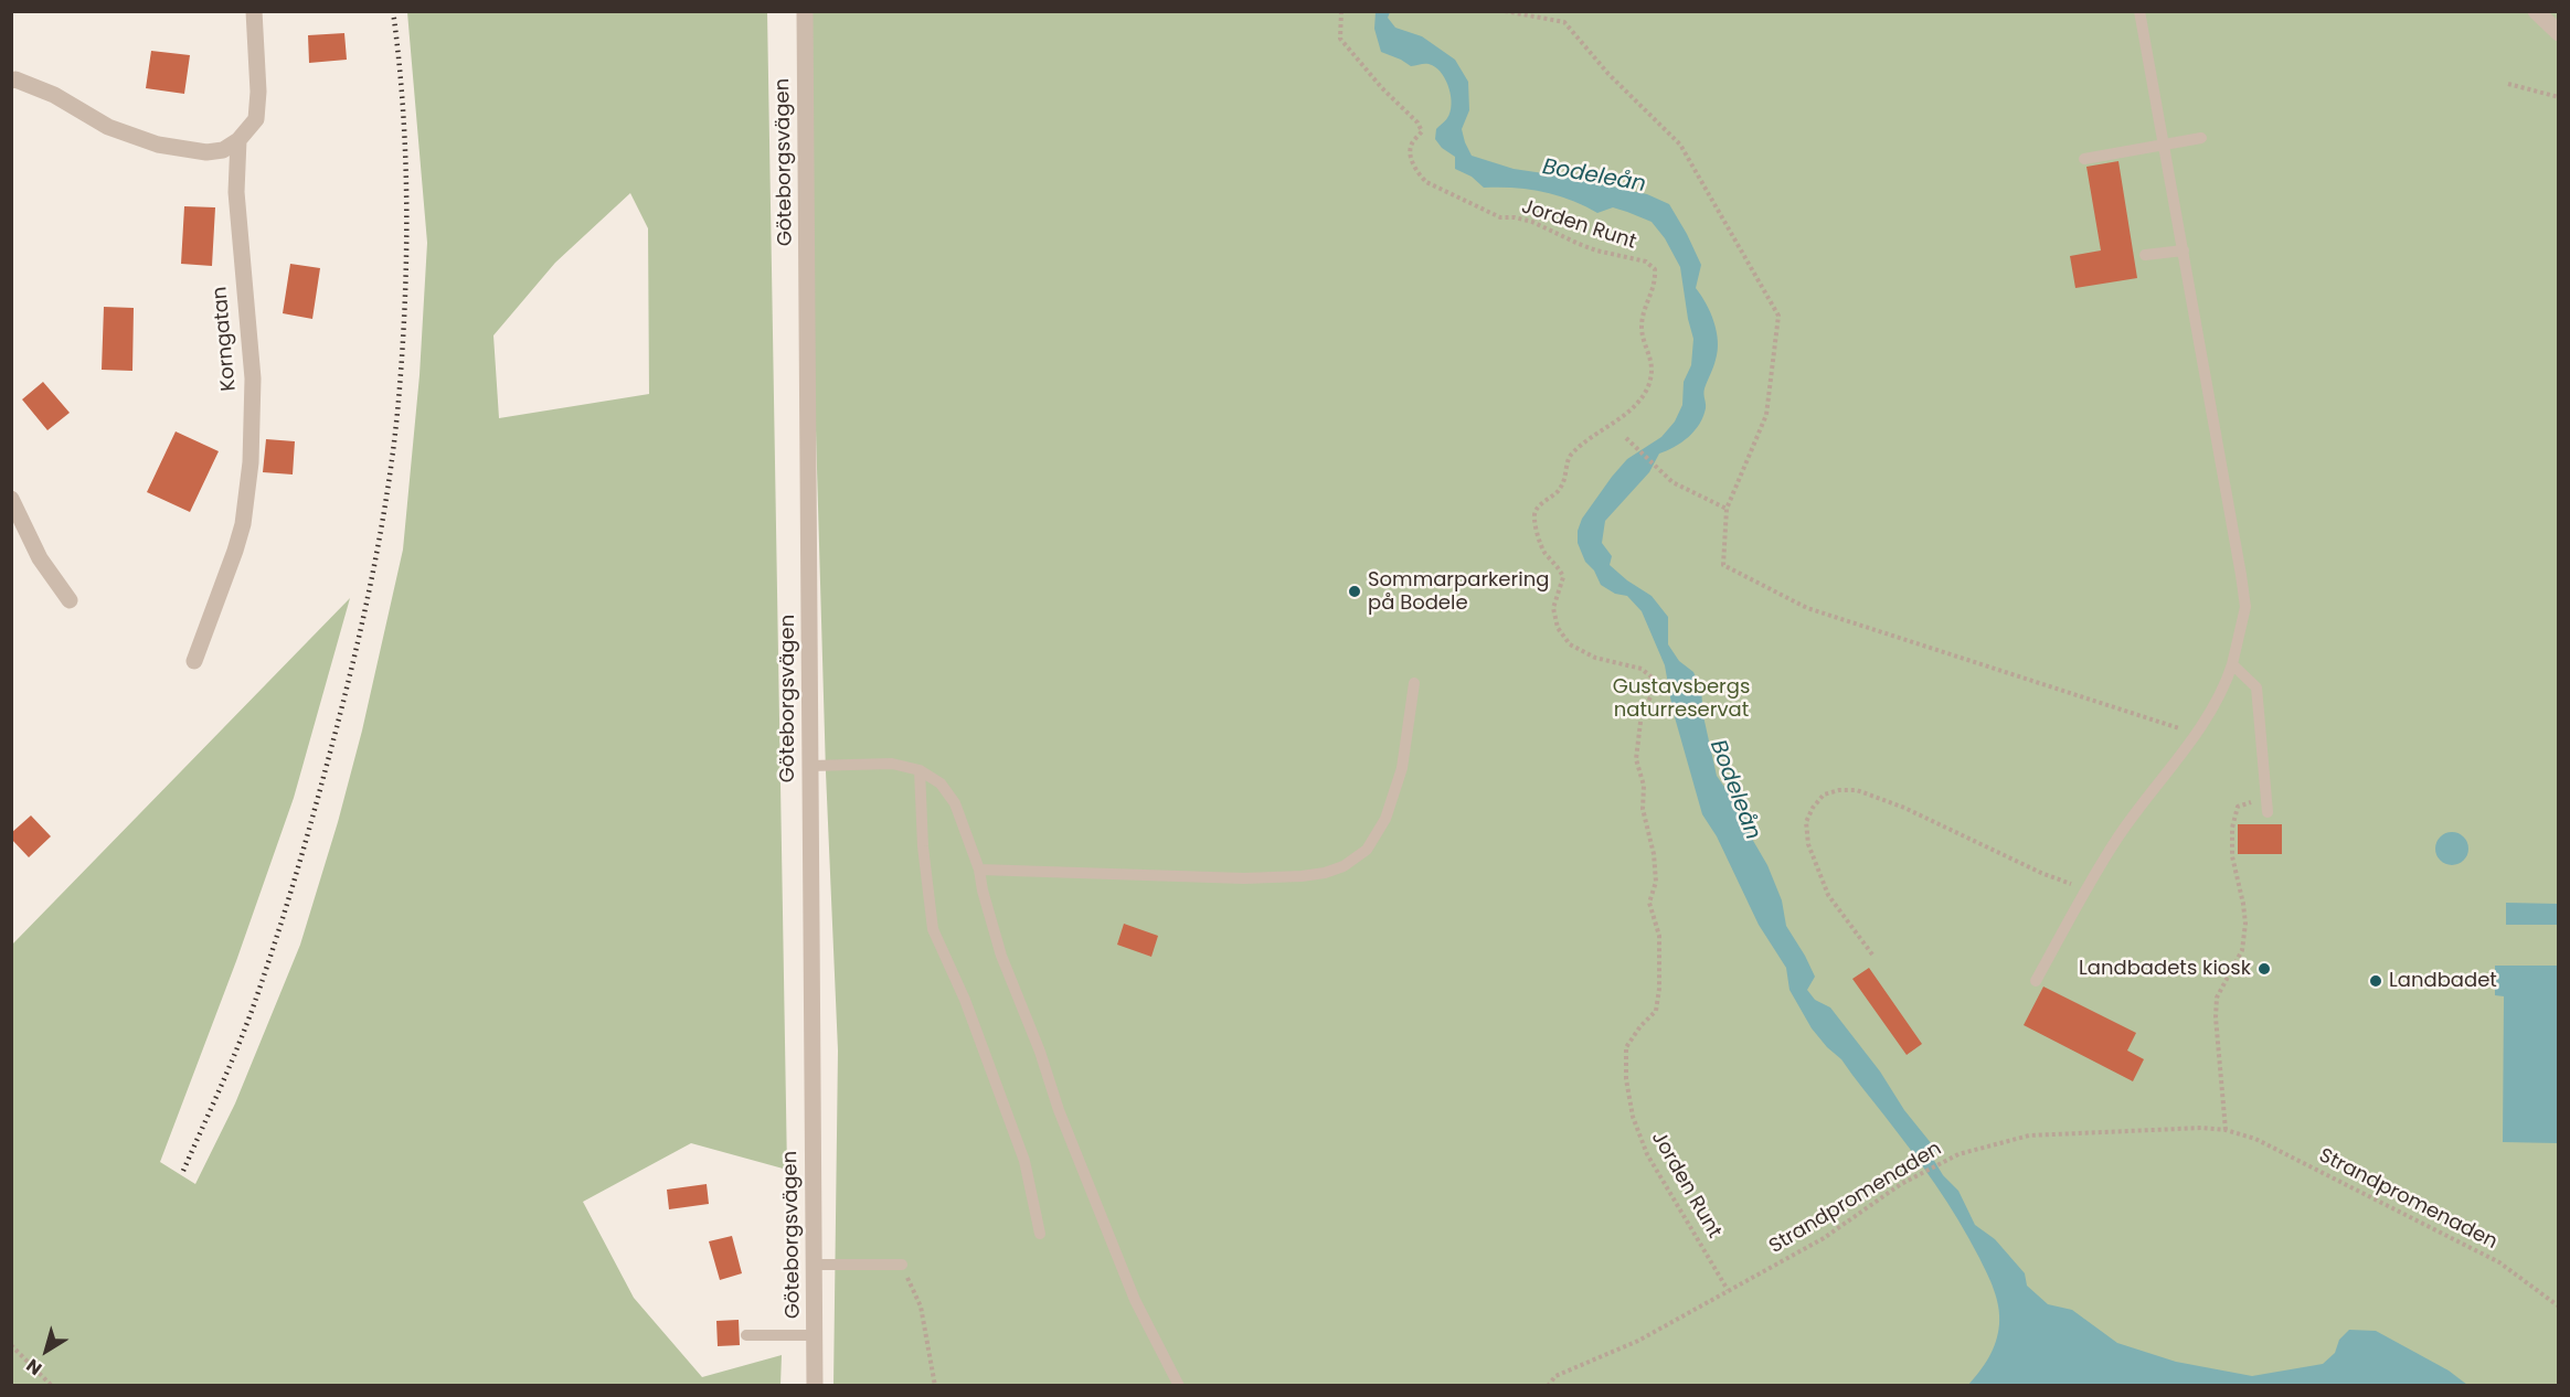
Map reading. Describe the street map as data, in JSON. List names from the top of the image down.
{
  "streets": {
    "street": ["Göteborgsvägen", "Korngatan"],
    "path": ["Jorden Runt", "Strandpromenaden"]
  },
  "crossings": [
    ["Jorden Runt", "Strandpromenaden"]
  ],
  "water": ["Bodeleån"],
  "parks": ["Gustavsbergs naturreservat"],
  "places": ["Sommarparkering på Bodele", "Landbadets kiosk", "Landbadet"],
  "north": "bottom left"
}
